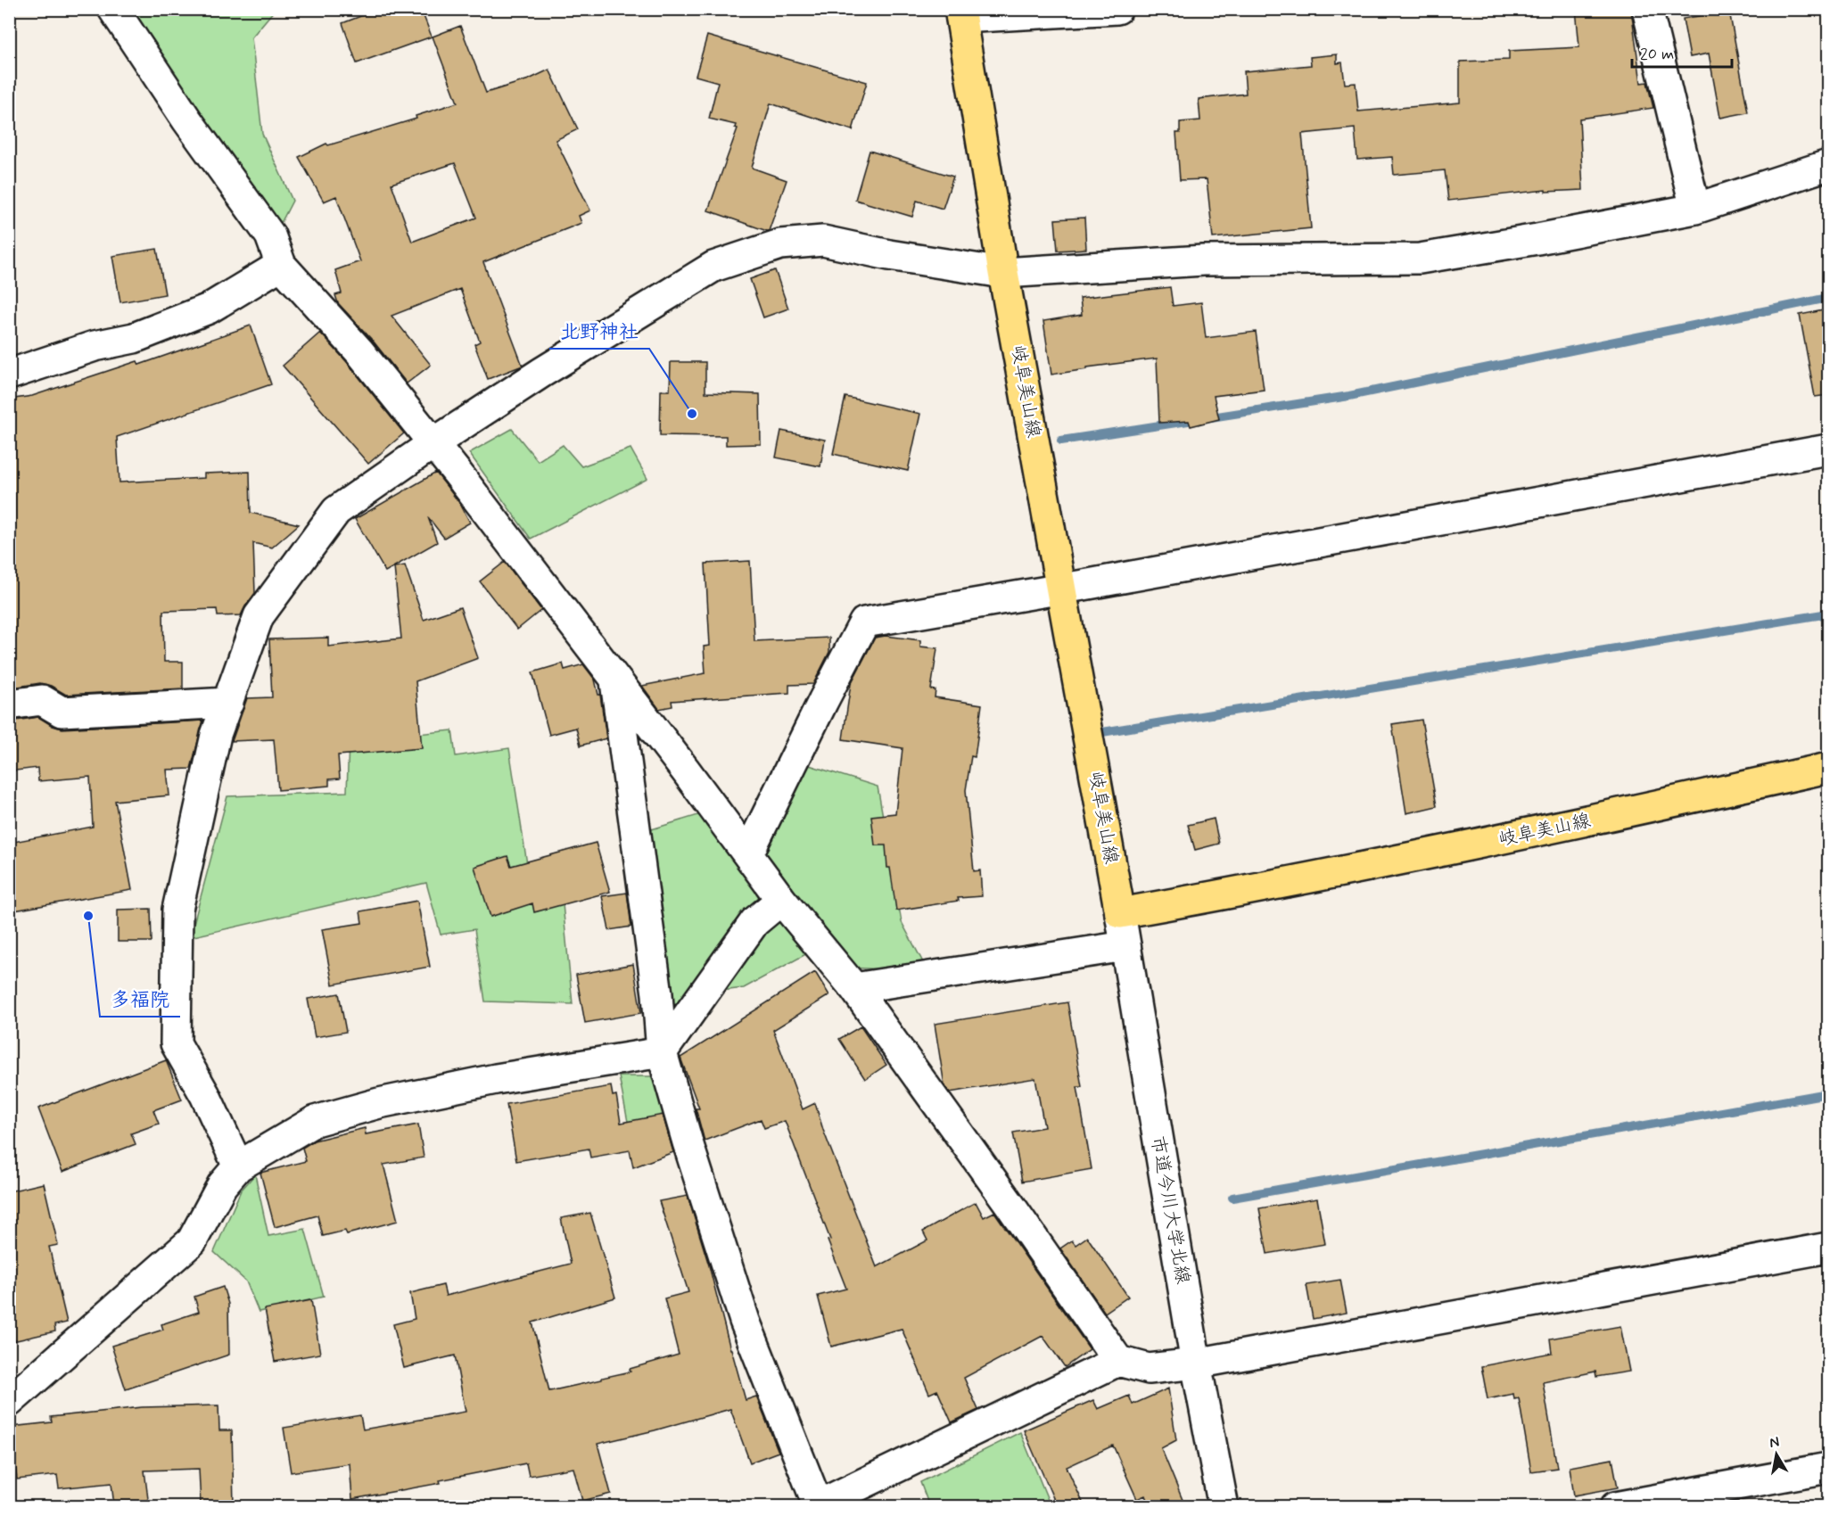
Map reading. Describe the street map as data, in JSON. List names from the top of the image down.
{
  "streets": {
    "main road": ["岐阜美山線"],
    "street": ["市道今川大学北線"]
  },
  "crossings": [
    ["岐阜美山線", "市道今川大学北線"]
  ],
  "places": ["北野神社", "多福院"],
  "scale_bar": "20 m",
  "north": "top"
}
